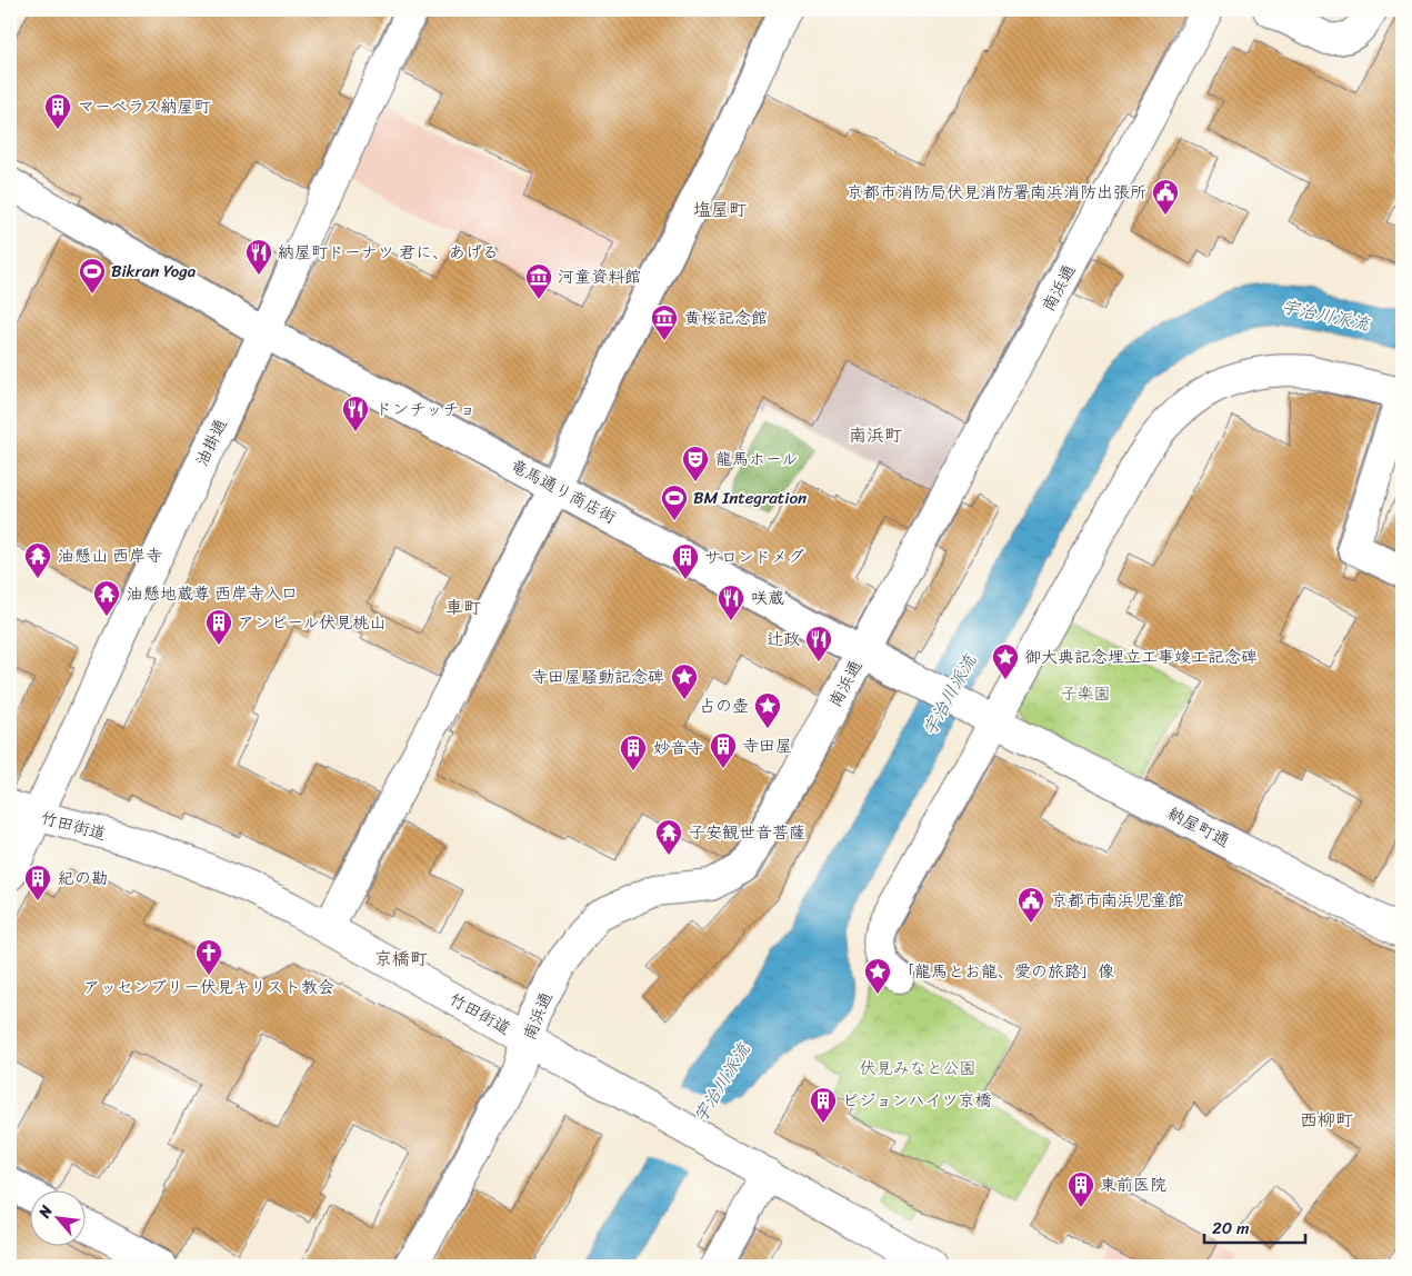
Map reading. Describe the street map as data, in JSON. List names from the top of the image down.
{
  "streets": {
    "street": [
      "南浜通",
      "油掛通",
      "竜馬通り商店街",
      "竹田街道",
      "納屋町通"
    ]
  },
  "crossings": [
    ["南浜通", "竜馬通り商店街"],
    ["南浜通", "竹田街道"],
    ["南浜通", "納屋町通"],
    ["油掛通", "竜馬通り商店街"],
    ["油掛通", "竹田街道"],
    ["竜馬通り商店街", "納屋町通"]
  ],
  "districts": [
    "塩屋町",
    "南浜町",
    "車町",
    "京橋町",
    "西柳町"
  ],
  "water": ["宇治川派流"],
  "parks": ["子楽園", "伏見みなと公園"],
  "places": {
    "building": [
      "マーベラス納屋町",
      "サロンドメグ",
      "アンピール伏見桃山",
      "寺田屋",
      "妙音寺",
      "紀の勘",
      "ピジョンハイツ京橋",
      "東前医院"
    ],
    "public building": ["京都市消防局伏見消防署南浜消防出張所", "京都市南浜児童館"],
    "restaurant": [
      "納屋町ドーナツ 君に、あげる",
      "ドンチッチョ",
      "咲蔵",
      "辻政"
    ],
    "sports": ["Bikran Yoga", "BM Integration"],
    "museum": ["河童資料館", "黄桜記念館"],
    "theatre": ["龍馬ホール"],
    "temple": ["油懸山 西岸寺", "油懸地蔵尊 西岸寺入口", "子安観世音菩薩"],
    "place": [
      "御大典記念埋立工事竣工記念碑",
      "寺田屋騒動記念碑",
      "占の壺",
      "「龍馬とお龍、愛の旅路」像"
    ],
    "church": ["アッセンブリー伏見キリスト教会"]
  },
  "scale_bar": "20 m",
  "north": "top left"
}
